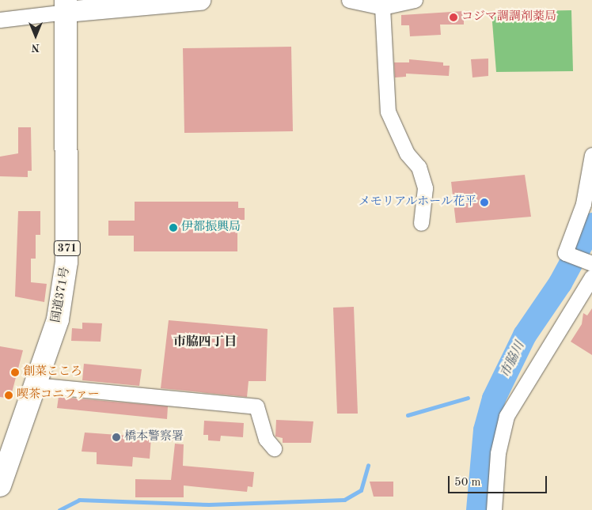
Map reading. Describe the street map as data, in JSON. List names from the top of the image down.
{
  "streets": {
    "highway": ["371", "国道371号"]
  },
  "districts": ["市脇四丁目"],
  "water": ["市脇川"],
  "places": [
    "コジマ調調剤薬局",
    "メモリアルホール花平",
    "伊都振興局",
    "創菜こころ",
    "喫茶コニファー",
    "橋本警察署"
  ],
  "scale_bar": "50 m",
  "north": "bottom"
}
